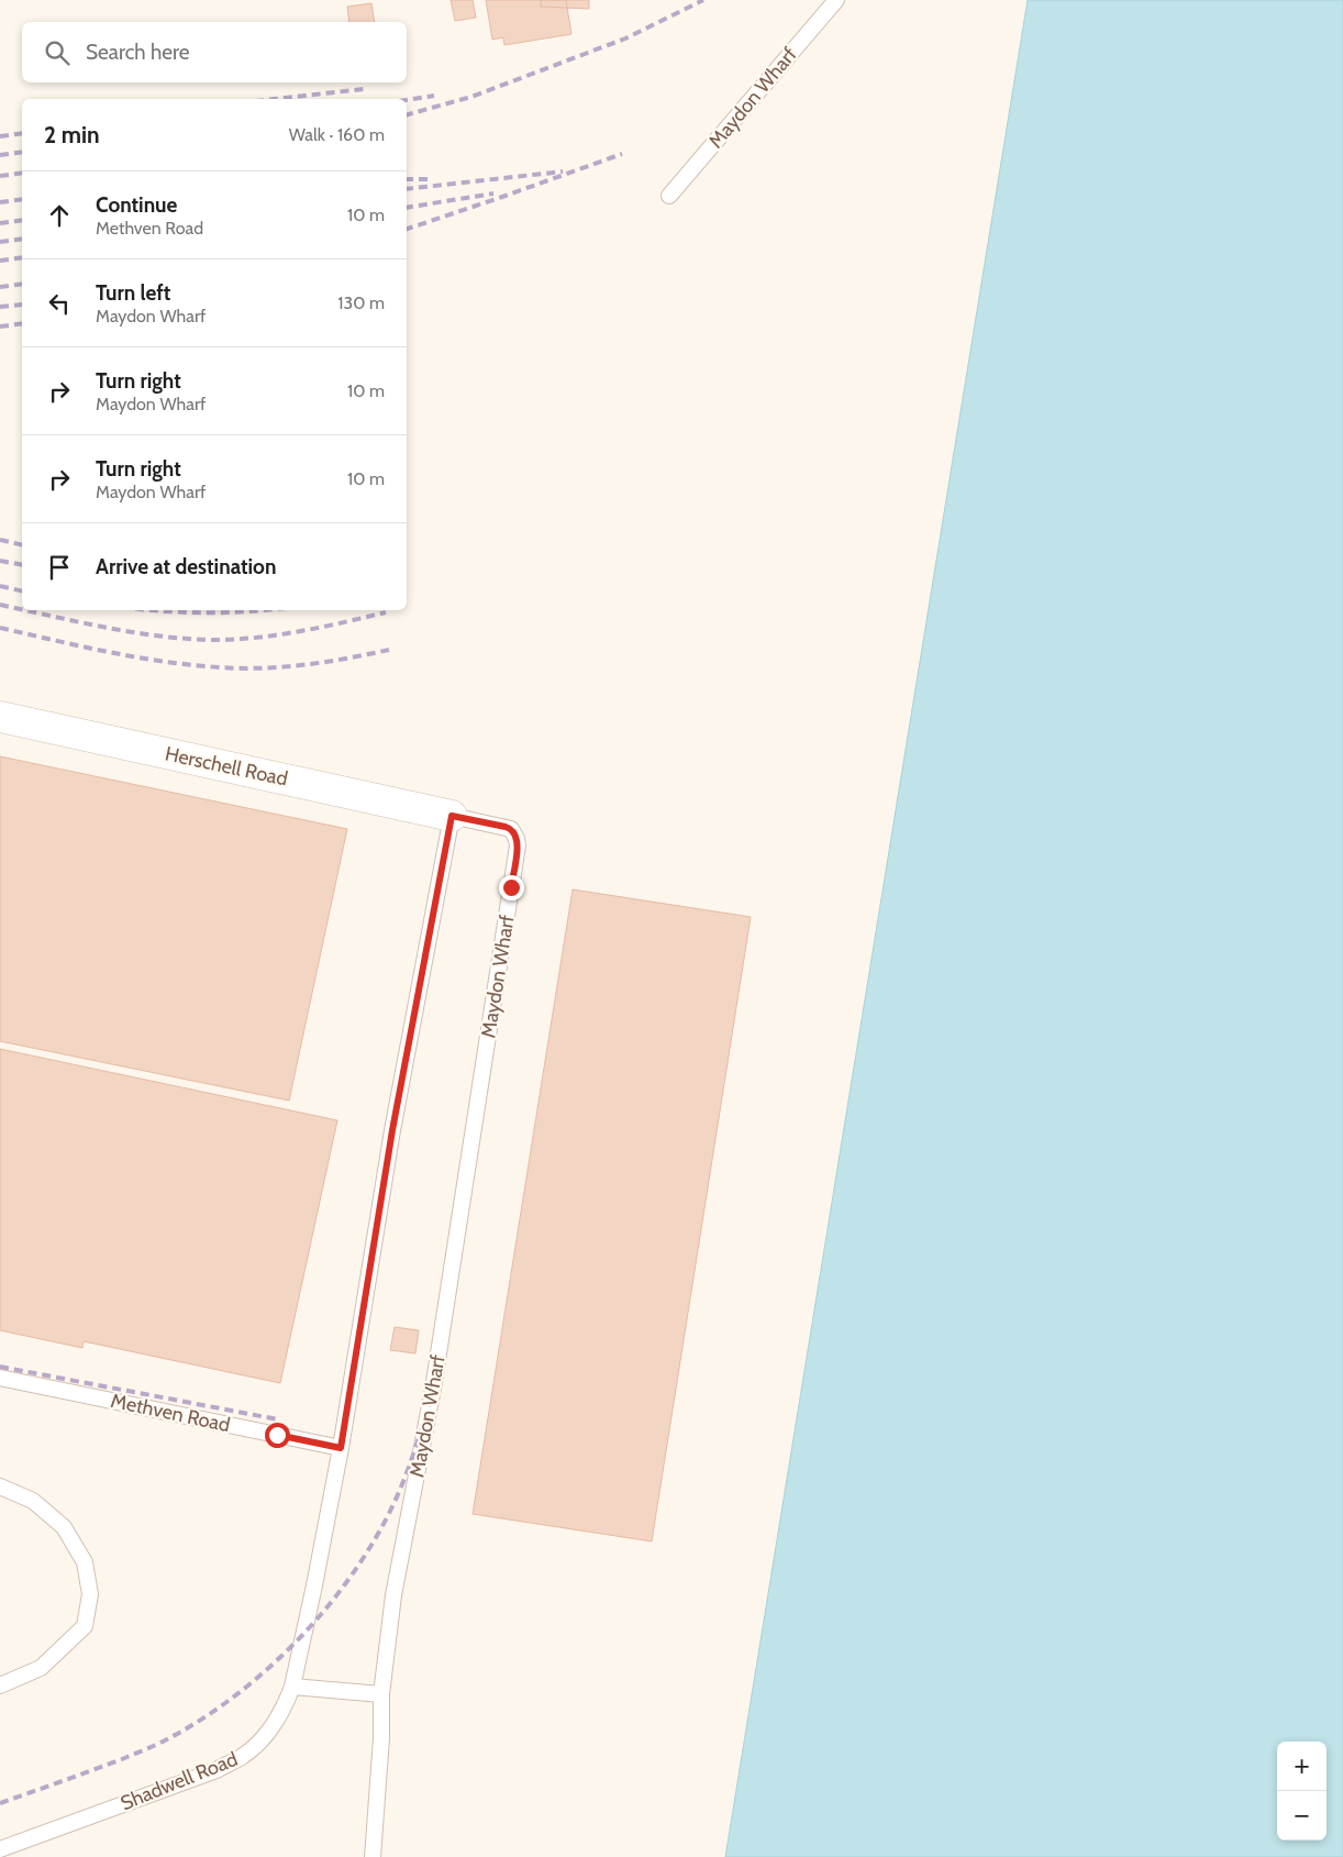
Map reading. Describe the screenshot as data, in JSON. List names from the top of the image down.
{
  "streets": {
    "street": ["Herschell Road"],
    "lane": ["Maydon Wharf", "Methven Road", "Shadwell Road"]
  },
  "crossings": [
    ["Maydon Wharf", "Herschell Road"],
    ["Methven Road", "Shadwell Road"]
  ],
  "page": {
    "search": "Search here",
    "heading": ["2 min", "Walk · 160 m"],
    "list": [
      ["Continue", "Methven Road", "10 m"],
      ["Turn left", "Maydon Wharf", "130 m"],
      ["Turn right", "Maydon Wharf", "10 m"],
      ["Turn right", "Maydon Wharf", "10 m"],
      "Arrive at destination"
    ],
    "map_buttons": ["+", "−"]
  }
}
